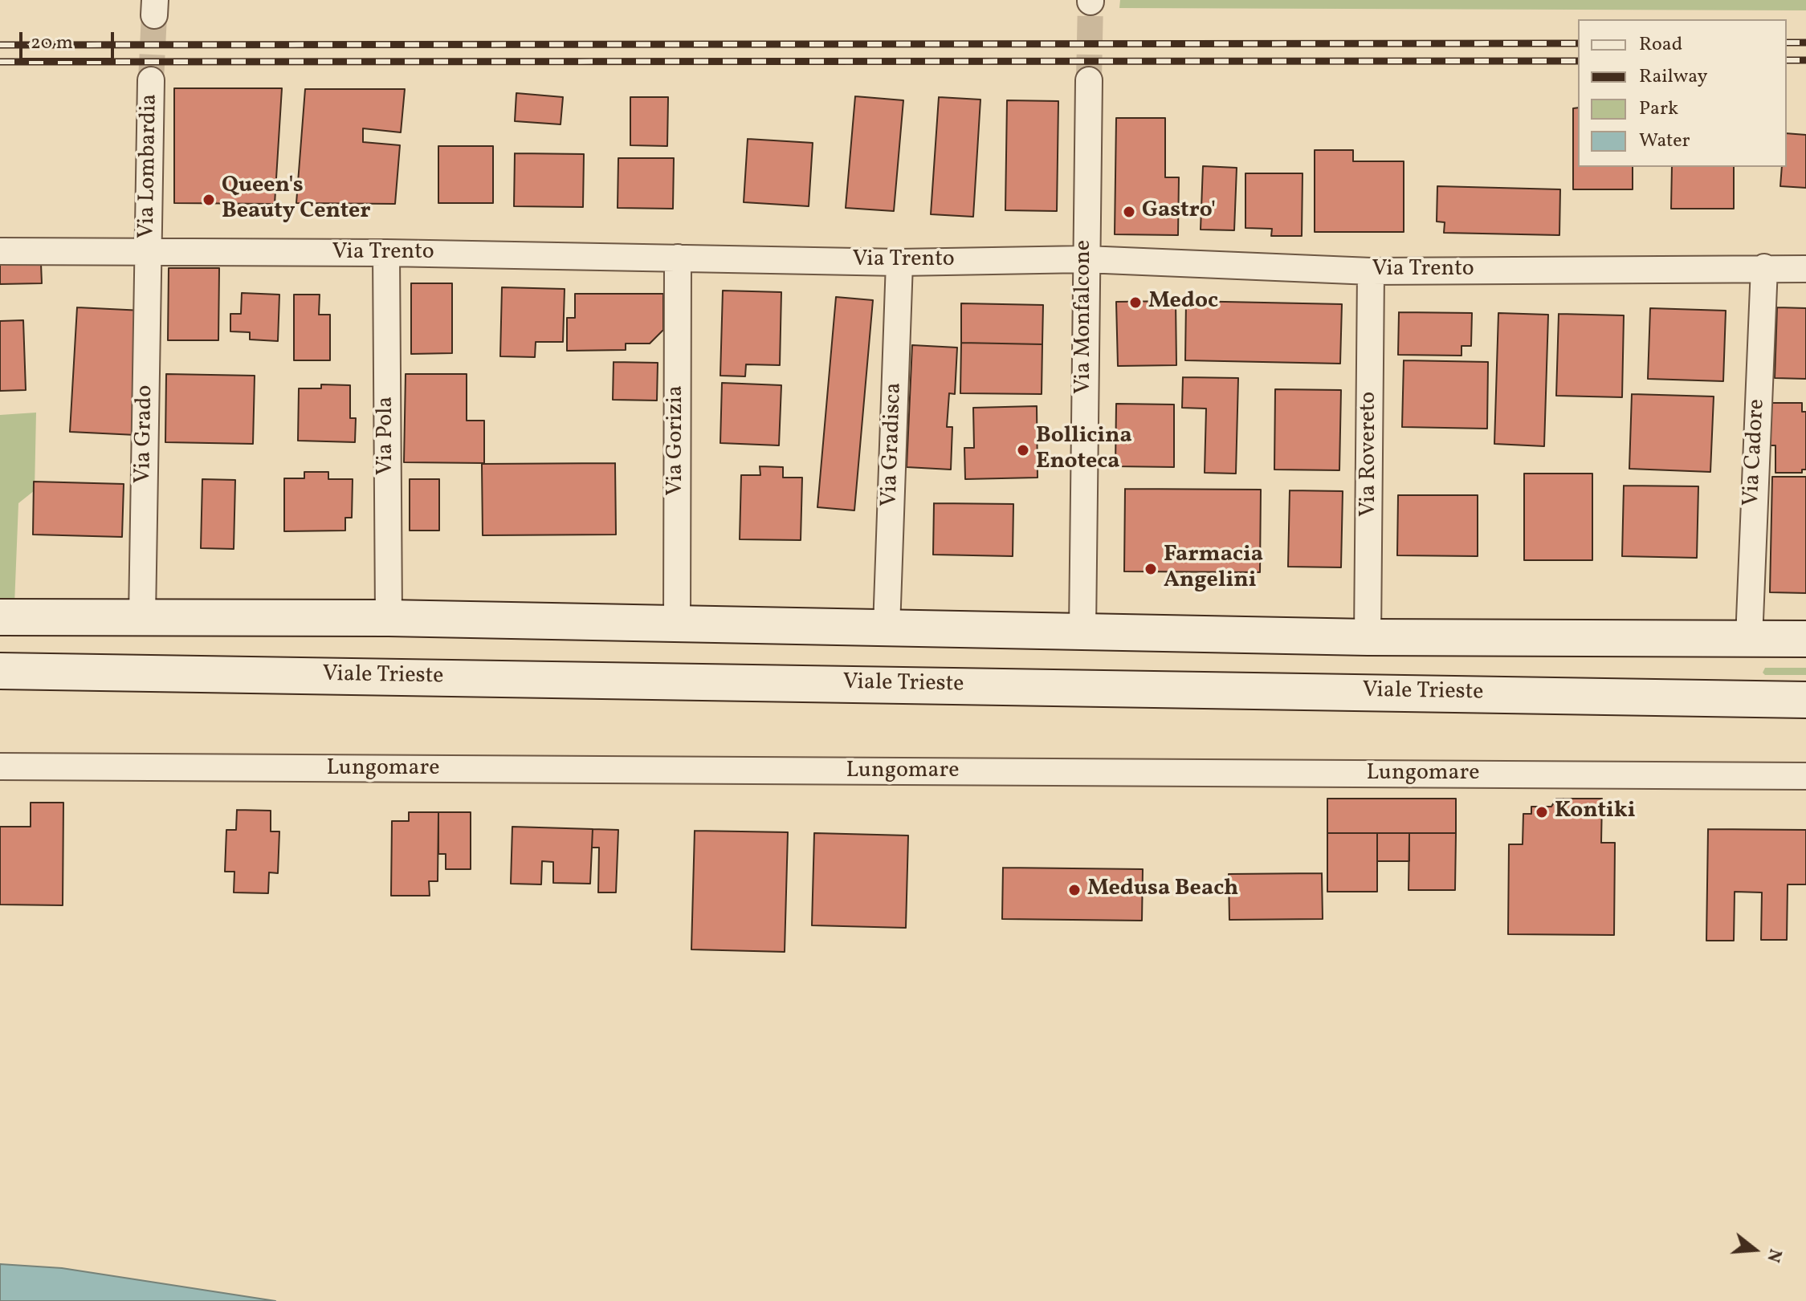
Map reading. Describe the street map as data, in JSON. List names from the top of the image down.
{
  "streets": {
    "street": [
      "Via Lombardia",
      "Via Trento",
      "Via Monfalcone",
      "Via Grado",
      "Via Pola",
      "Via Gorizia",
      "Via Gradisca",
      "Via Cadore",
      "Via Rovereto",
      "Viale Trieste",
      "Lungomare"
    ]
  },
  "crossings": [
    ["Via Lombardia", "Via Trento"],
    ["Via Lombardia", "Via Grado"],
    ["Via Trento", "Via Monfalcone"],
    ["Via Trento", "Via Grado"],
    ["Via Trento", "Via Pola"],
    ["Via Trento", "Via Gorizia"],
    ["Via Trento", "Via Gradisca"],
    ["Via Trento", "Via Cadore"],
    ["Via Trento", "Via Rovereto"]
  ],
  "places": [
    "Queen's Beauty Center",
    "Gastro'",
    "Medoc",
    "Bollicina Enoteca",
    "Farmacia Angelini",
    "Kontiki",
    "Medusa Beach"
  ],
  "legend": [
    "Road",
    "Railway",
    "Park",
    "Water"
  ],
  "scale_bar": "20 m",
  "north": "right"
}
